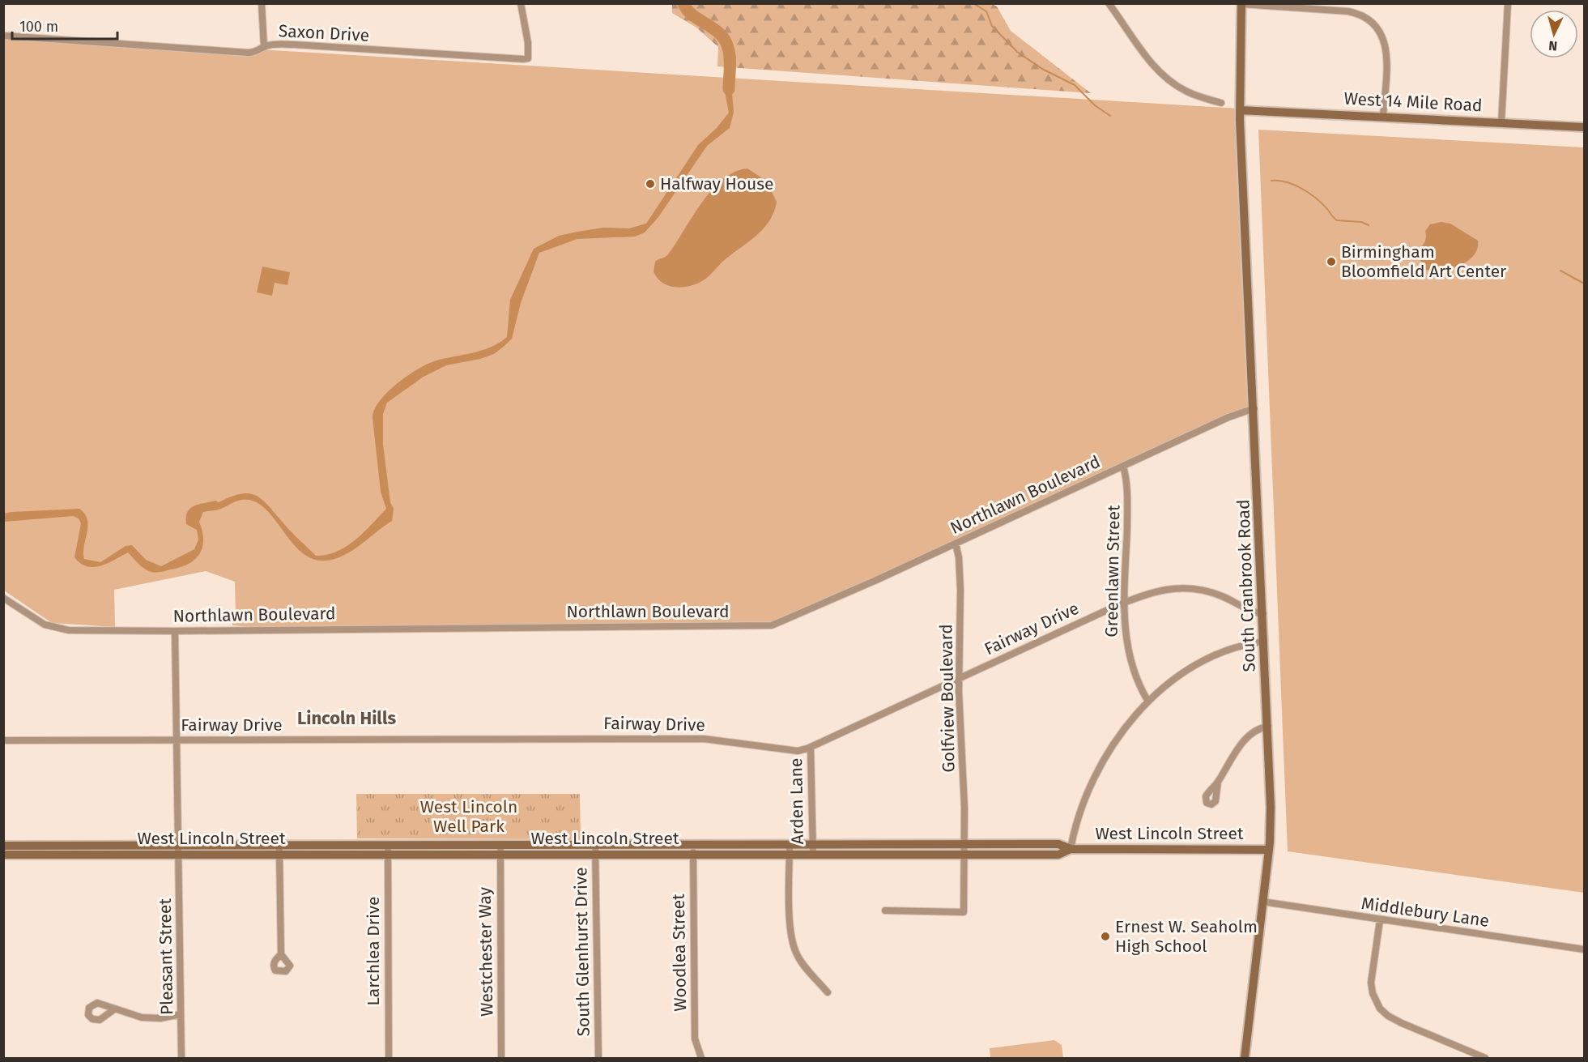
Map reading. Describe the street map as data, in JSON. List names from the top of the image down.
{
  "streets": {
    "street": [
      "Saxon Drive",
      "West 14 Mile Road",
      "Northlawn Boulevard",
      "Greenlawn Street",
      "South Cranbrook Road",
      "Fairway Drive",
      "Golfview Boulevard",
      "Arden Lane",
      "West Lincoln Street",
      "Middlebury Lane",
      "Larchlea Drive",
      "Westchester Way",
      "South Glenhurst Drive",
      "Woodlea Street",
      "Pleasant Street"
    ]
  },
  "crossings": [
    ["West 14 Mile Road", "South Cranbrook Road"],
    ["Northlawn Boulevard", "Greenlawn Street"],
    ["Northlawn Boulevard", "South Cranbrook Road"],
    ["Northlawn Boulevard", "Golfview Boulevard"],
    ["Northlawn Boulevard", "Pleasant Street"],
    ["Greenlawn Street", "Fairway Drive"],
    ["South Cranbrook Road", "Fairway Drive"],
    ["South Cranbrook Road", "West Lincoln Street"],
    ["South Cranbrook Road", "Middlebury Lane"],
    ["Fairway Drive", "Golfview Boulevard"],
    ["Fairway Drive", "Arden Lane"],
    ["Fairway Drive", "Pleasant Street"],
    ["Golfview Boulevard", "West Lincoln Street"],
    ["Arden Lane", "West Lincoln Street"],
    ["West Lincoln Street", "Larchlea Drive"],
    ["West Lincoln Street", "Westchester Way"],
    ["West Lincoln Street", "South Glenhurst Drive"],
    ["West Lincoln Street", "Woodlea Street"],
    ["West Lincoln Street", "Pleasant Street"]
  ],
  "districts": ["Lincoln Hills"],
  "parks": ["West Lincoln Well Park"],
  "places": ["Halfway House", "Birmingham Bloomfield Art Center", "Ernest W. Seaholm High School"],
  "scale_bar": "100 m",
  "north": "bottom"
}
